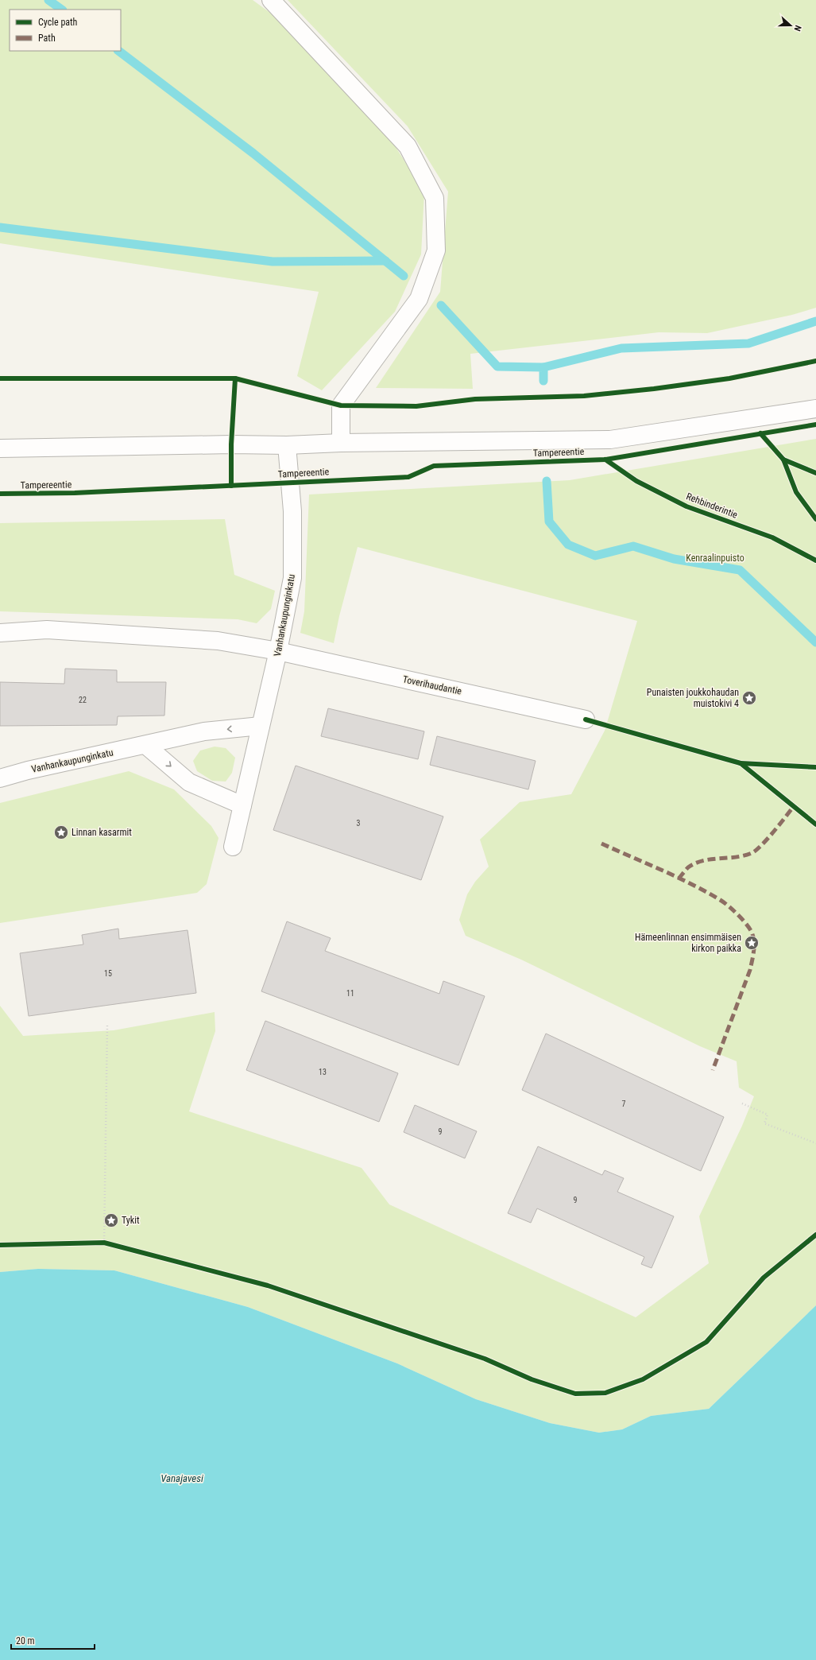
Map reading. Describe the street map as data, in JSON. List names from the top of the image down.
{
  "streets": {
    "main road": ["Tampereentie", "Vanhankaupunginkatu", "Toverihaudantie"],
    "cycle path": ["Rehbinderintie"]
  },
  "crossings": [
    ["Tampereentie", "Vanhankaupunginkatu"],
    ["Vanhankaupunginkatu", "Toverihaudantie"]
  ],
  "water": ["Vanajavesi"],
  "parks": ["Kenraalinpuisto"],
  "places": {
    "place": [
      "Punaisten joukkohaudan muistokivi 4",
      "Linnan kasarmit",
      "Hämeenlinnan ensimmäisen kirkon paikka",
      "Tykit"
    ]
  },
  "house_numbers": [
    "22",
    "3",
    "15",
    "11",
    "13",
    "7",
    "9",
    "9"
  ],
  "legend": ["Cycle path", "Path"],
  "scale_bar": "20 m",
  "north": "right"
}
